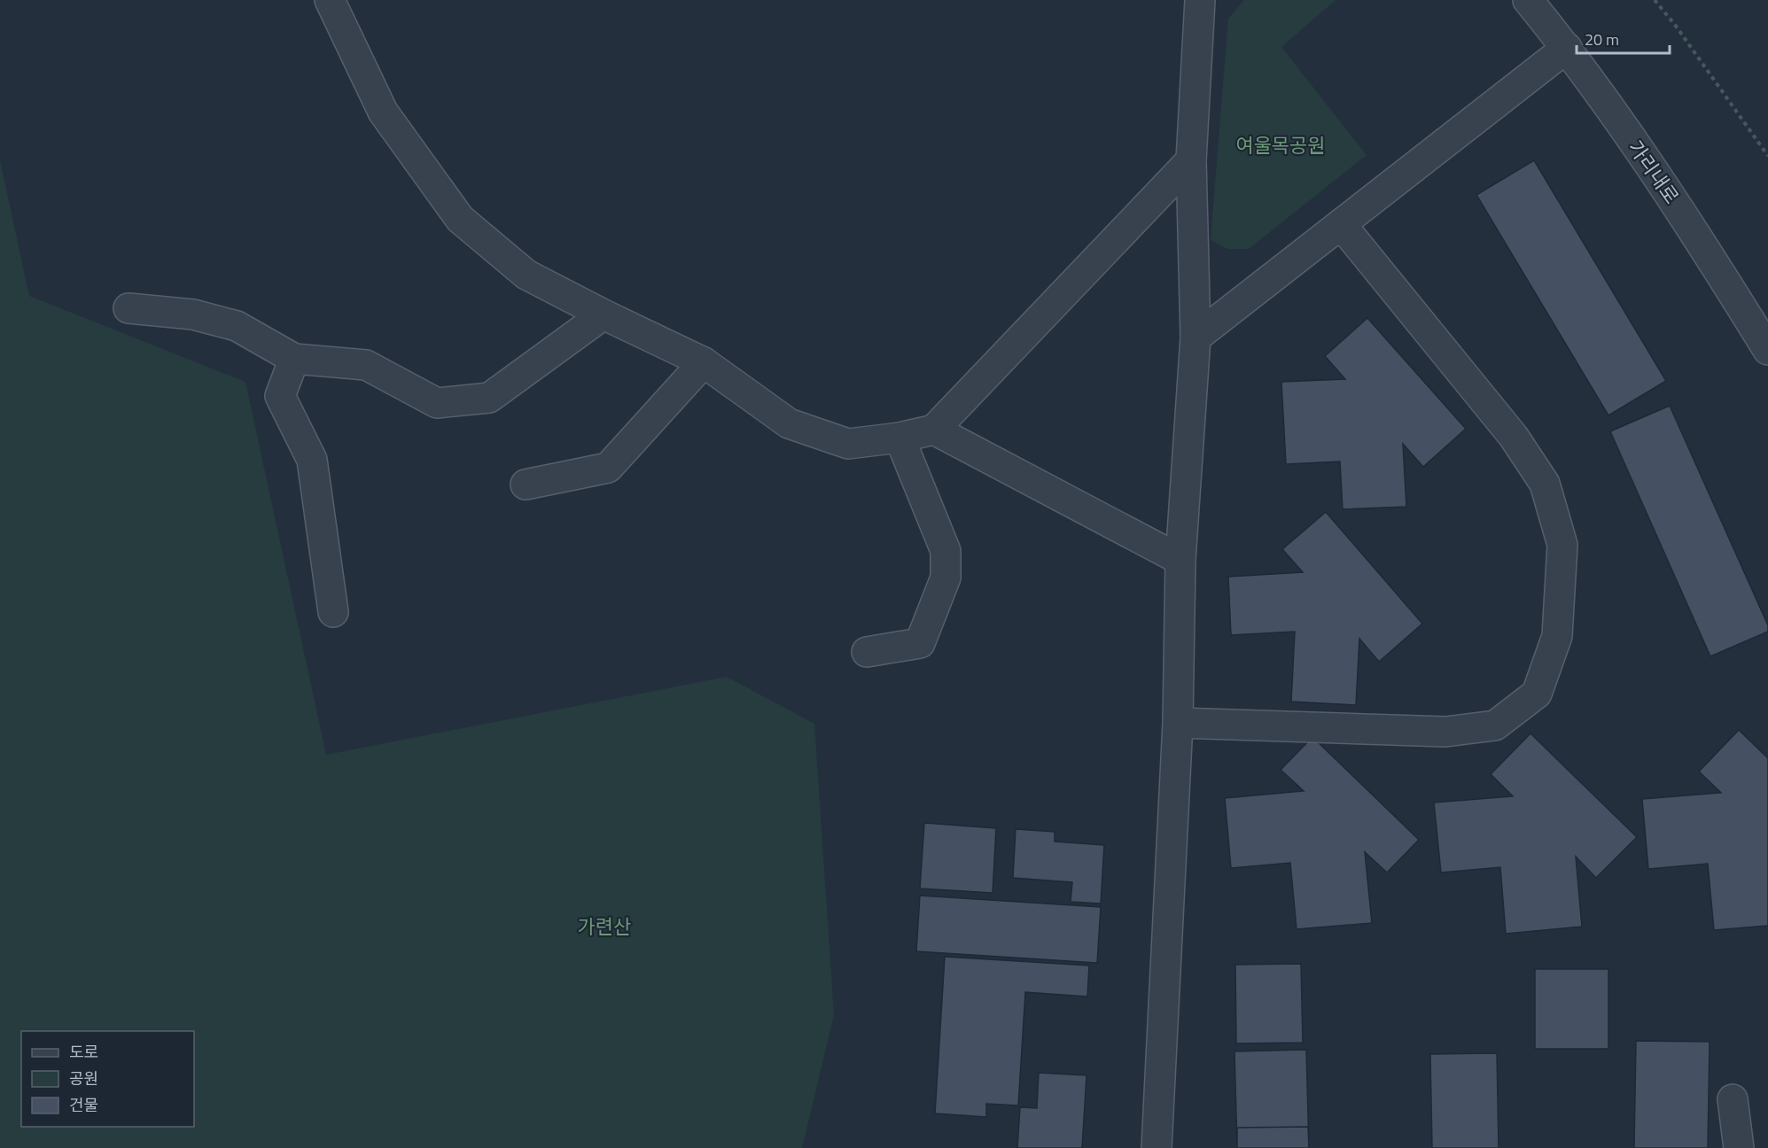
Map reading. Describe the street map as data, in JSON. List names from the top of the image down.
{
  "streets": {
    "street": ["가리내로"]
  },
  "parks": ["여울목공원", "가련산"],
  "legend": ["도로", "공원", "건물"],
  "scale_bar": "20 m"
}
